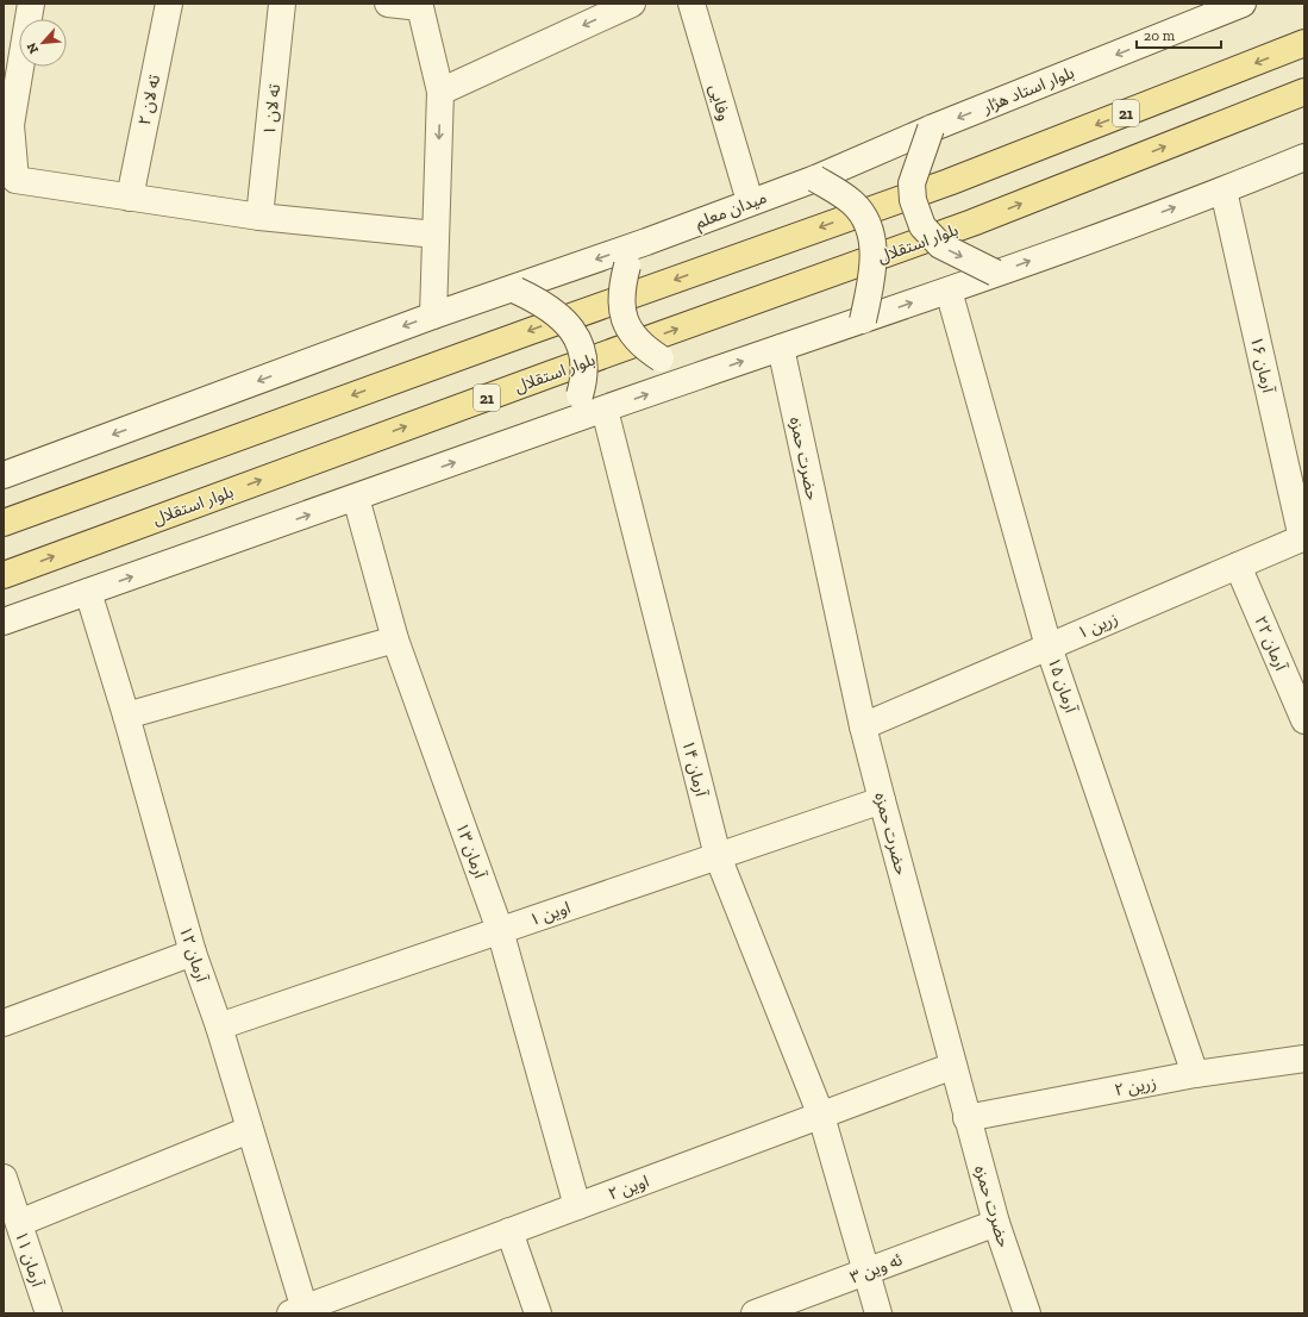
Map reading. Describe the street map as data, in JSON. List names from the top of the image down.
{
  "streets": {
    "main road": ["21", "بلوار استقلال"],
    "street": [
      "بلوار استاد هژار",
      "ته لان ۲",
      "وفایی",
      "ته لان ۱",
      "میدان معلم",
      "آرمان ۱۶",
      "حضرت حمزه",
      "زرین ۱",
      "آرمان ۲۲",
      "آرمان ۱۵",
      "آرمان ۱۴",
      "آرمان ۱۳",
      "اوین ۱",
      "آرمان ۱۲",
      "زرین ۲",
      "اوین ۲",
      "آرمان ۱۱",
      "ئه وین ۳"
    ]
  },
  "crossings": [
    ["بلوار استاد هژار", "میدان معلم"],
    ["وفایی", "میدان معلم"],
    ["آرمان ۱۶", "زرین ۱"],
    ["حضرت حمزه", "زرین ۱"],
    ["حضرت حمزه", "اوین ۱"],
    ["حضرت حمزه", "زرین ۲"],
    ["حضرت حمزه", "اوین ۲"],
    ["حضرت حمزه", "ئه وین ۳"],
    ["زرین ۱", "آرمان ۲۲"],
    ["زرین ۱", "آرمان ۱۵"],
    ["آرمان ۱۵", "زرین ۲"],
    ["آرمان ۱۴", "اوین ۱"],
    ["آرمان ۱۴", "اوین ۲"],
    ["آرمان ۱۴", "ئه وین ۳"],
    ["آرمان ۱۳", "اوین ۱"],
    ["آرمان ۱۳", "اوین ۲"],
    ["اوین ۱", "آرمان ۱۲"],
    ["آرمان ۱۲", "اوین ۲"]
  ],
  "scale_bar": "20 m",
  "north": "bottom left"
}
